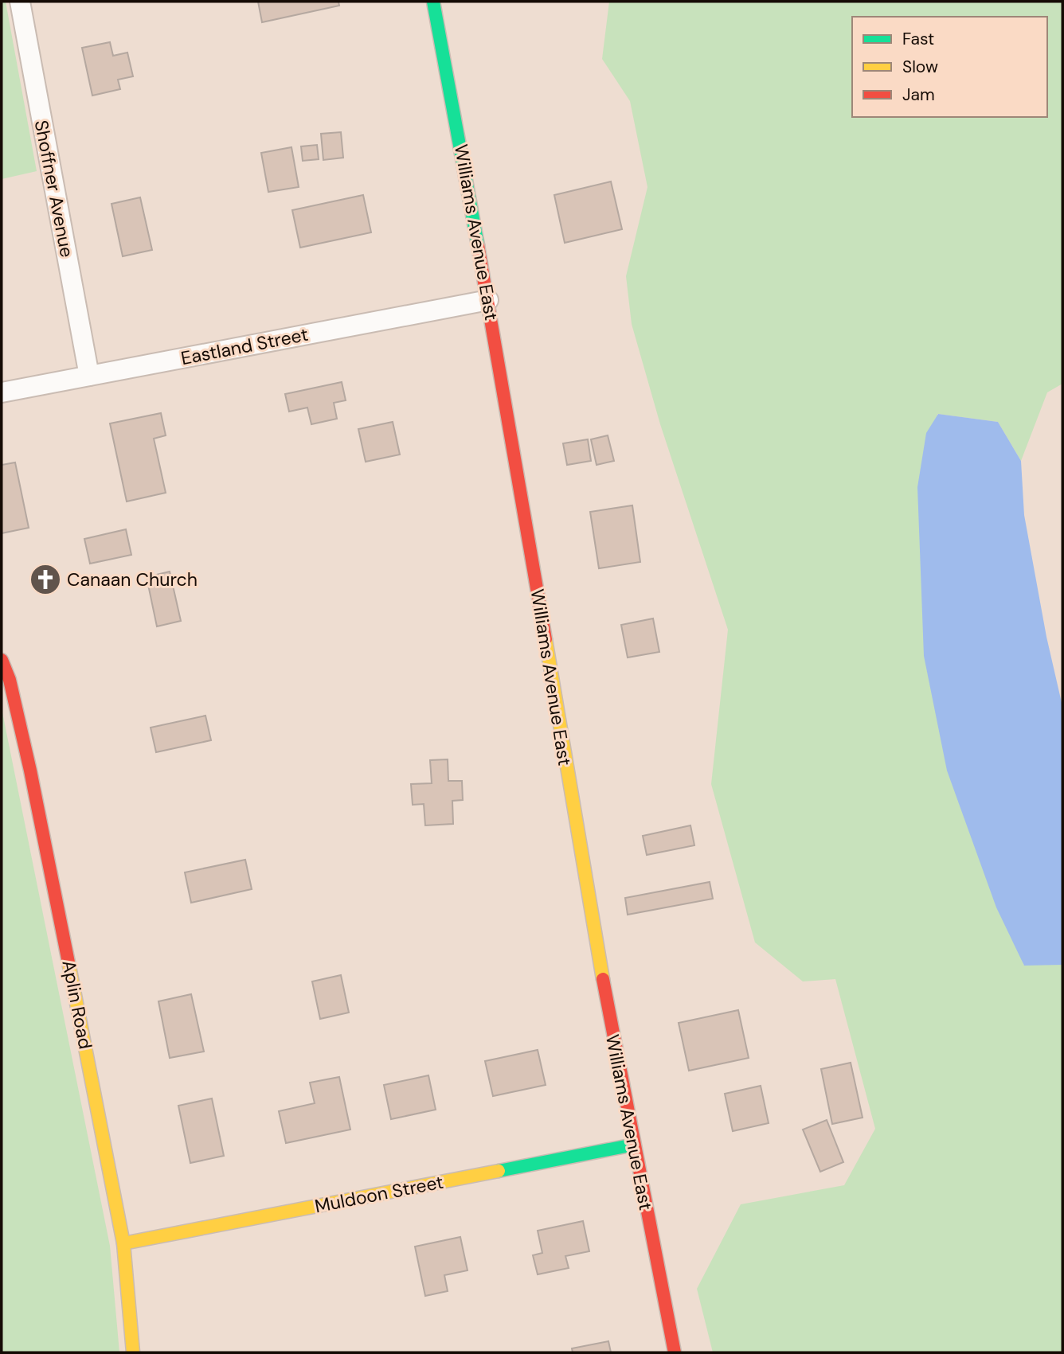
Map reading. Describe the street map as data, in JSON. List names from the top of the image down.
{
  "streets": {
    "street": [
      "Shoffner Avenue",
      "Williams Avenue East",
      "Eastland Street",
      "Aplin Road",
      "Muldoon Street"
    ]
  },
  "crossings": [
    ["Shoffner Avenue", "Eastland Street"],
    ["Williams Avenue East", "Eastland Street"],
    ["Williams Avenue East", "Muldoon Street"],
    ["Aplin Road", "Muldoon Street"]
  ],
  "places": {
    "church": ["Canaan Church"]
  },
  "legend": ["Fast", "Slow", "Jam"]
}
